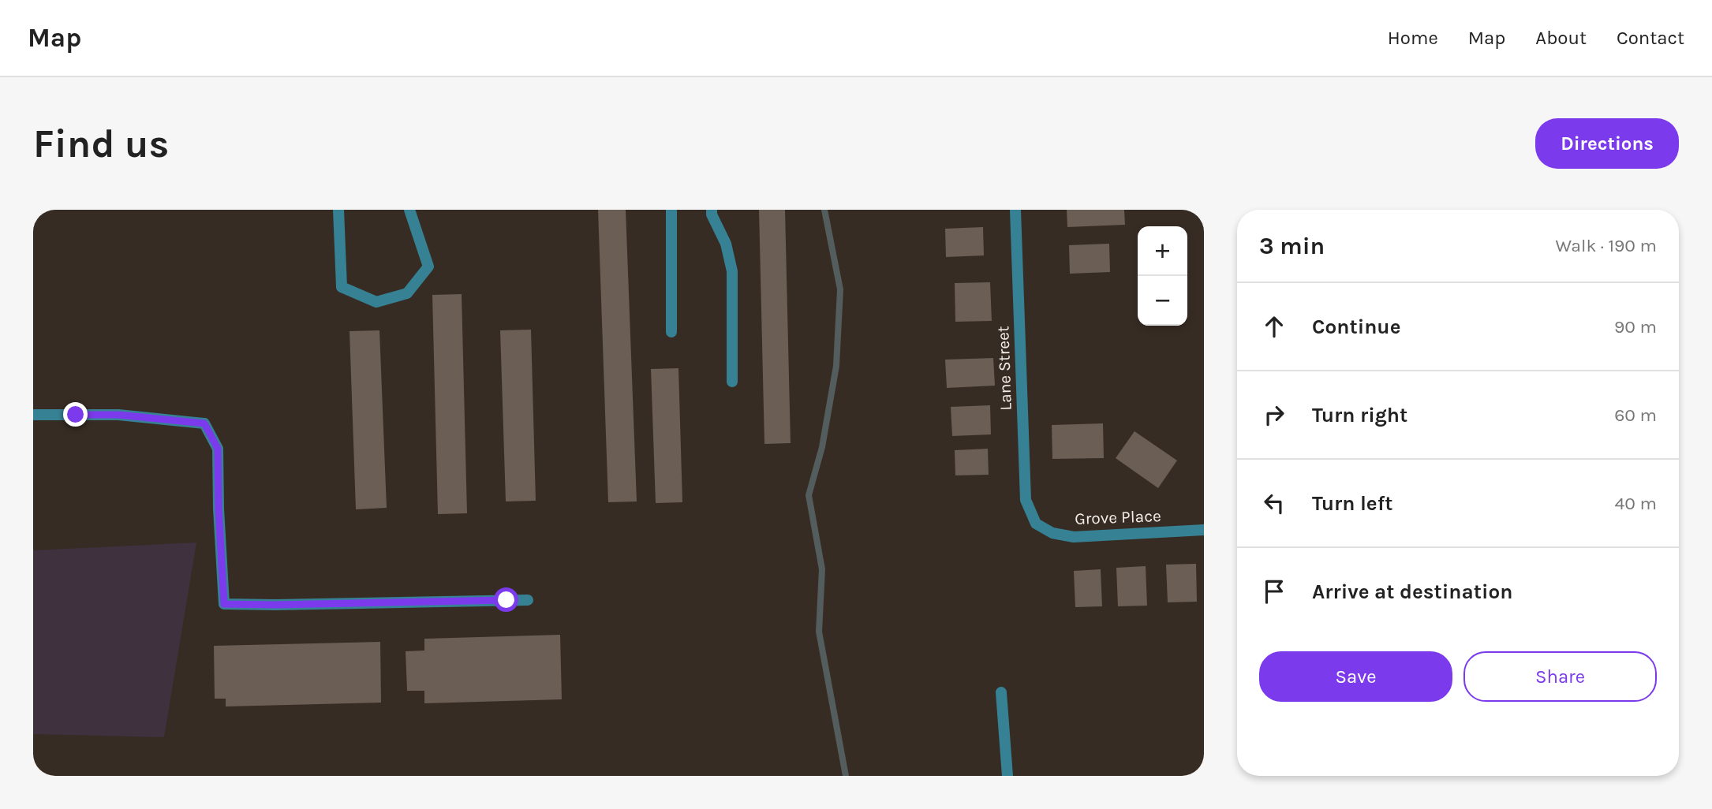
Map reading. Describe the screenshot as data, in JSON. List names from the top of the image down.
{
  "streets": {
    "street": ["Lane Street", "Grove Place"]
  },
  "crossings": [
    ["Lane Street", "Grove Place"]
  ],
  "page": {
    "header": "Map",
    "nav": [
      "Home",
      "Map",
      "About",
      "Contact"
    ],
    "buttons": [
      "Directions",
      ["Save", "Share"]
    ],
    "title": "Find us",
    "heading": ["3 min", "Walk · 190 m"],
    "map_buttons": ["+", "−"],
    "list": [
      ["Continue", "90 m"],
      ["Turn right", "60 m"],
      ["Turn left", "40 m"],
      "Arrive at destination"
    ]
  }
}
